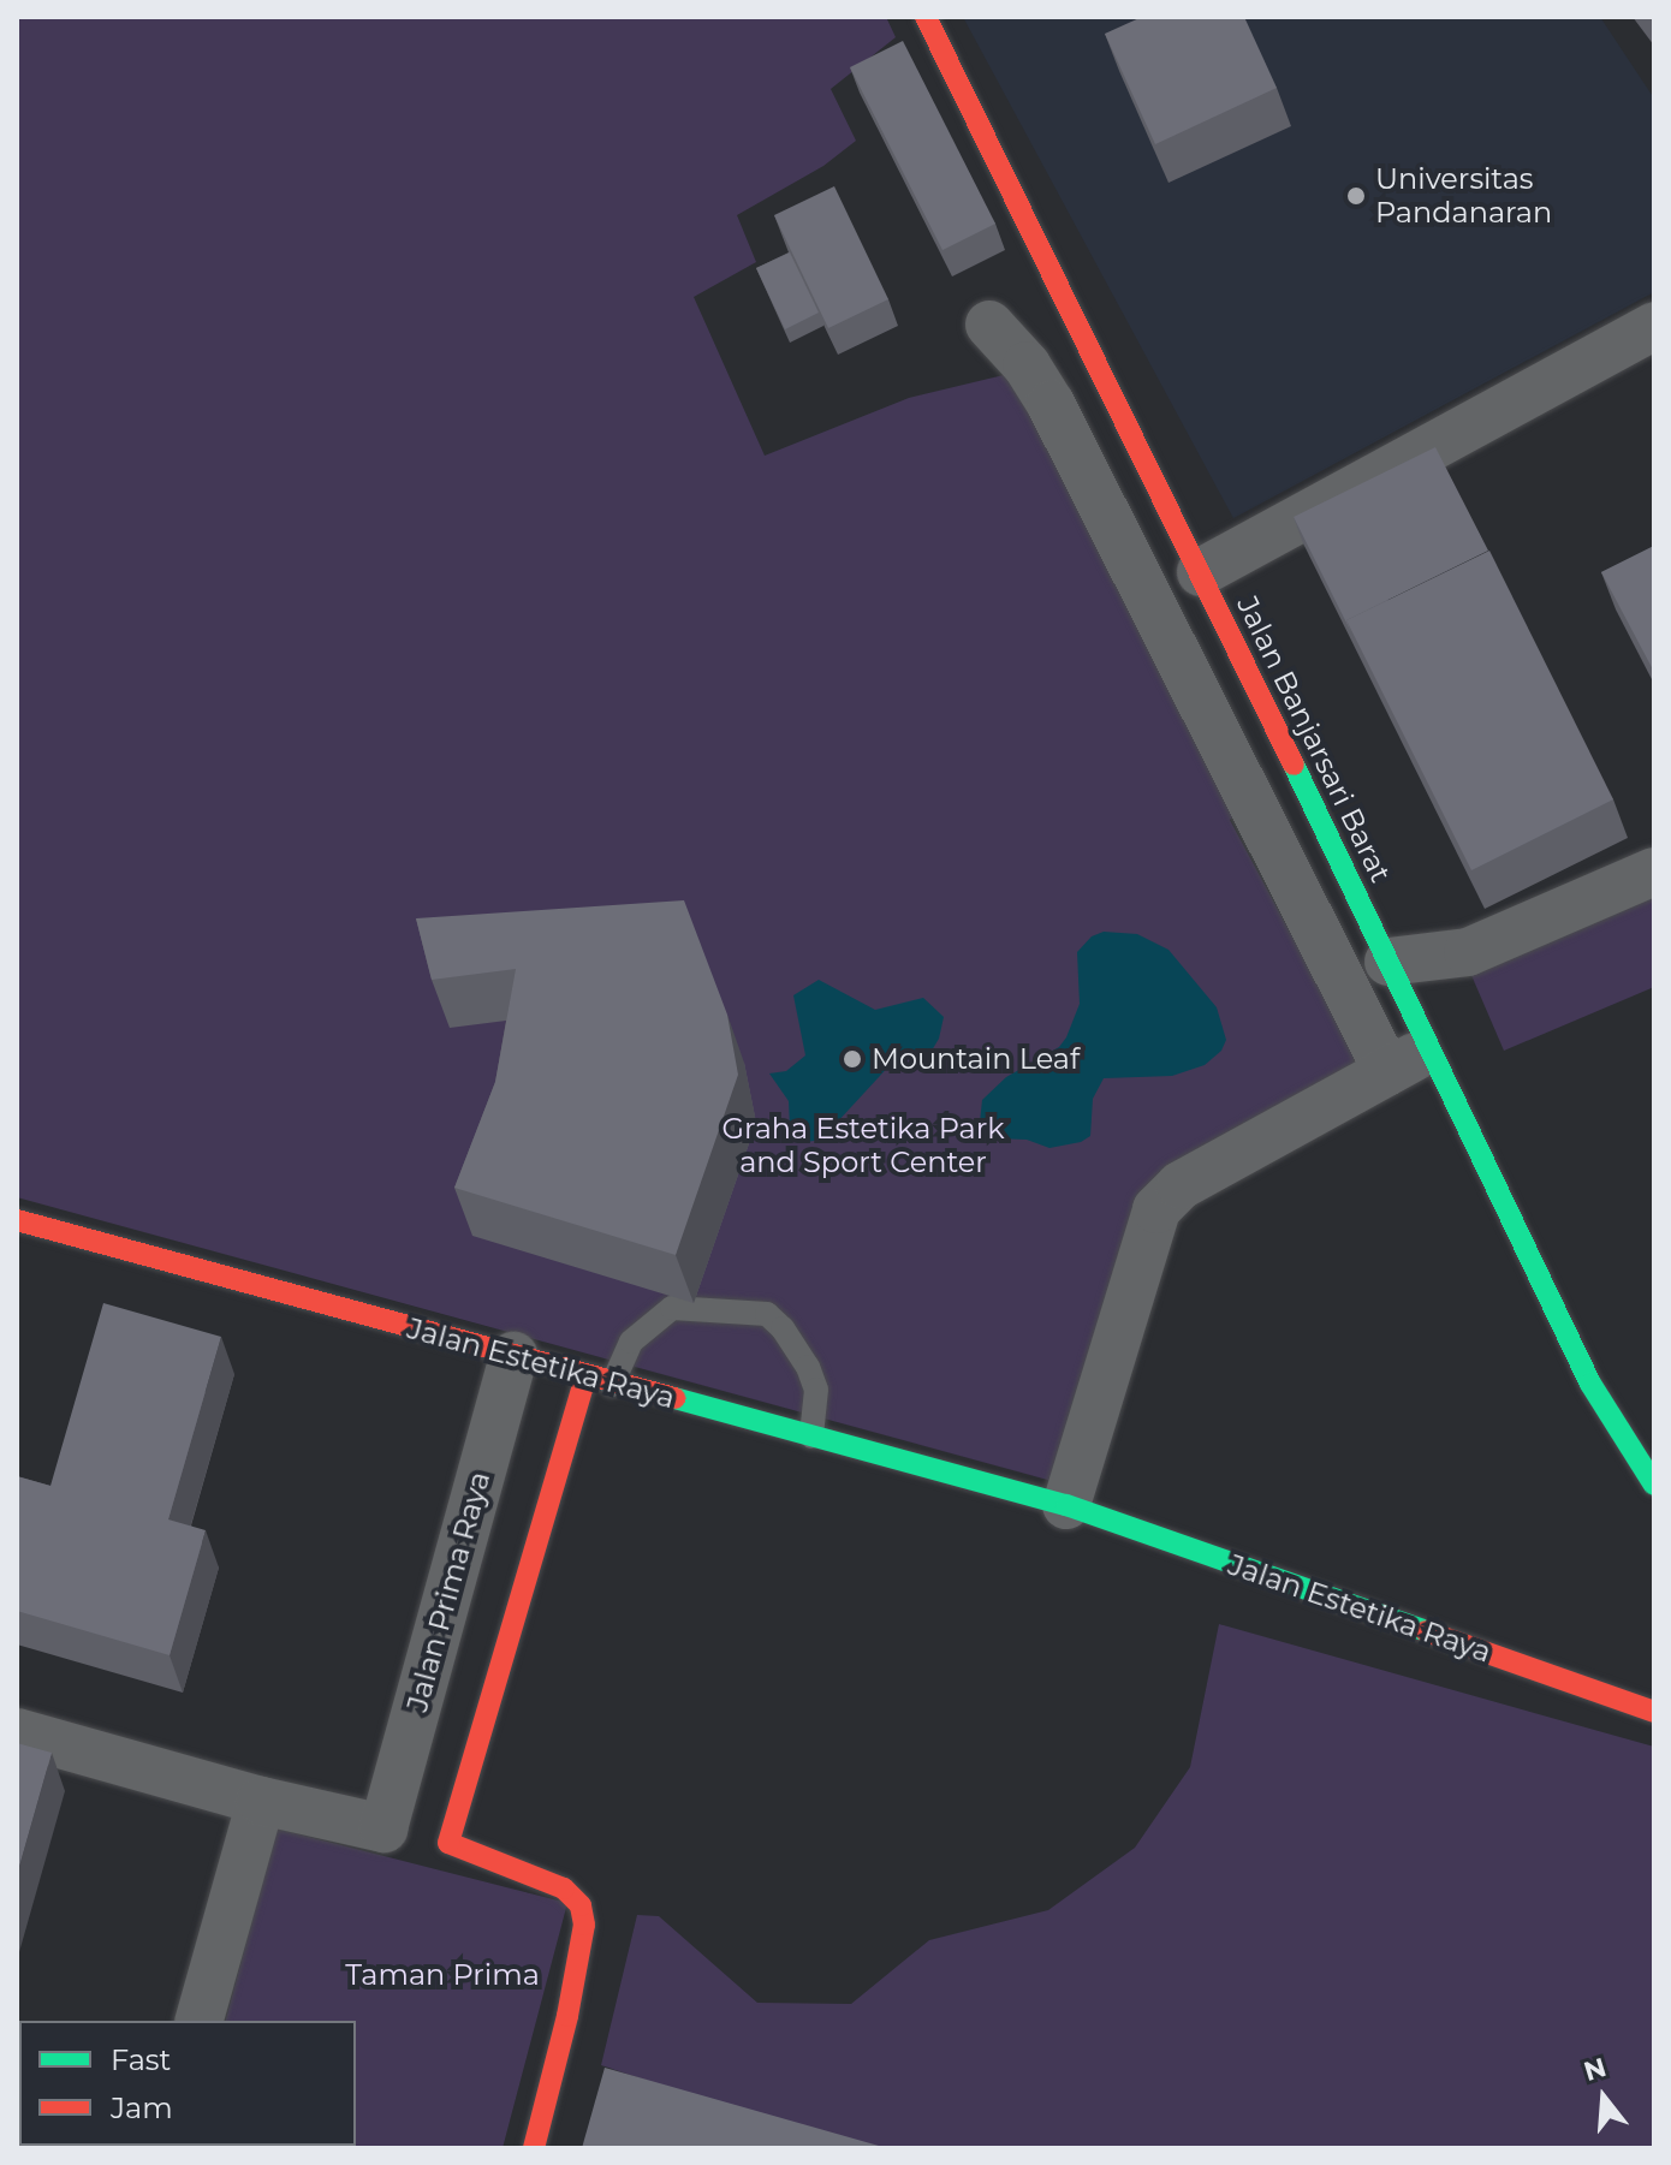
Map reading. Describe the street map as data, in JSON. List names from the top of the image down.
{
  "streets": {
    "street": ["Jalan Banjarsari Barat", "Jalan Estetika Raya", "Jalan Prima Raya"]
  },
  "crossings": [
    ["Jalan Estetika Raya", "Jalan Prima Raya"]
  ],
  "parks": ["Graha Estetika Park and Sport Center", "Taman Prima"],
  "places": ["Universitas Pandanaran", "Mountain Leaf"],
  "legend": ["Fast", "Jam"],
  "north": "top"
}
